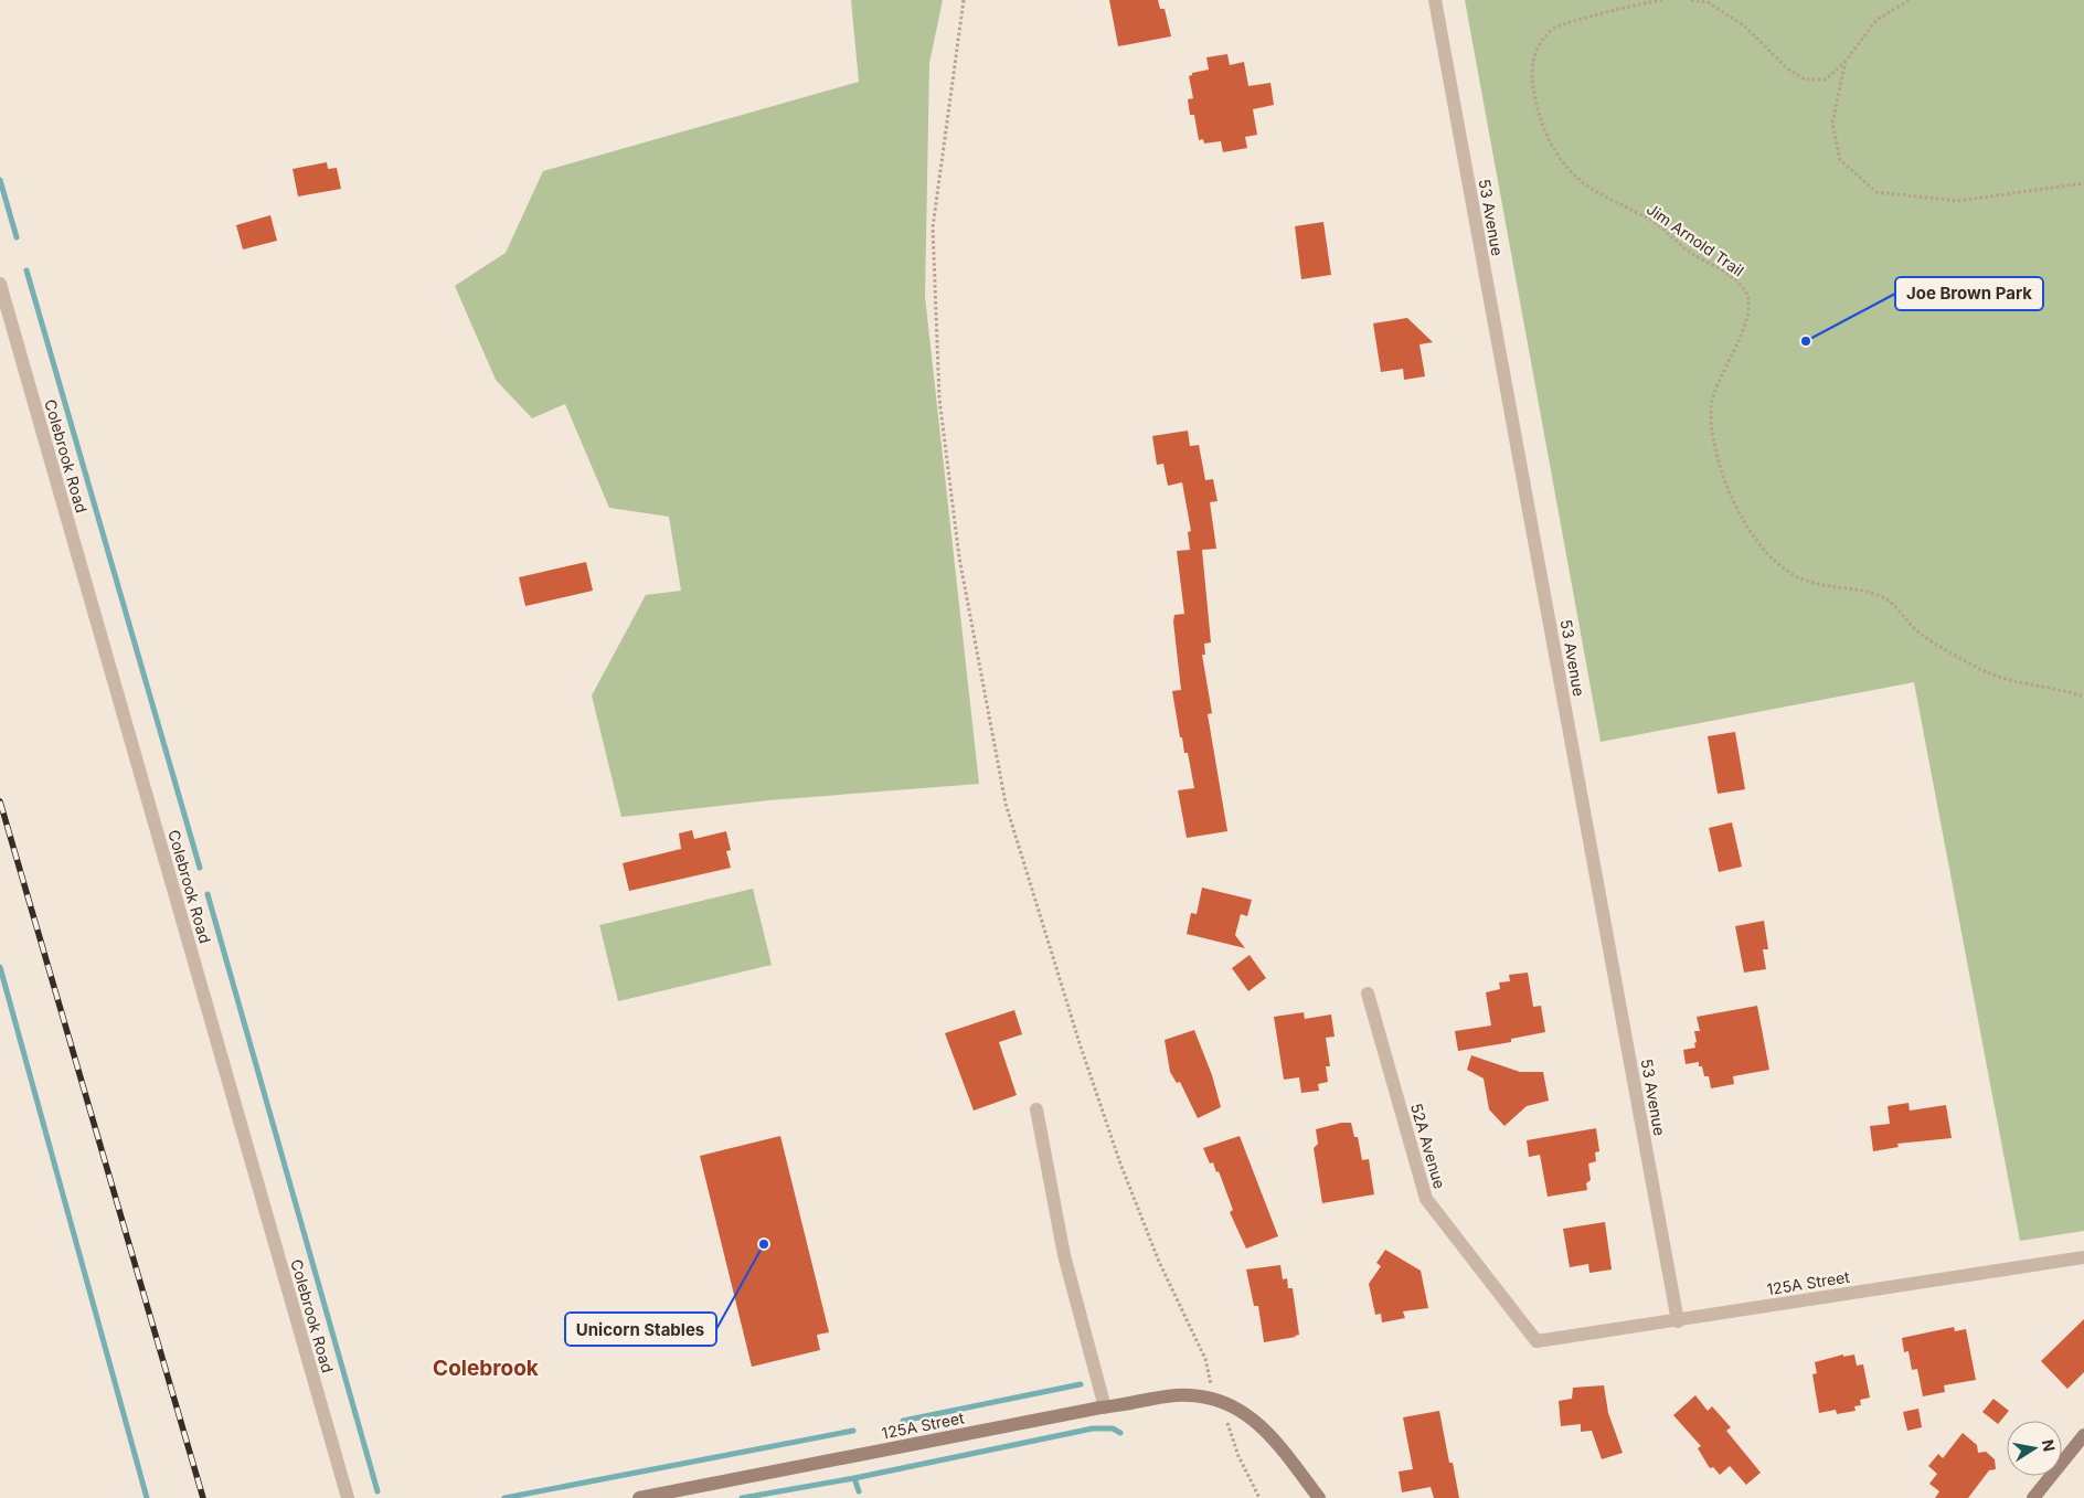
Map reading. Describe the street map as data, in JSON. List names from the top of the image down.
{
  "streets": {
    "street": [
      "53 Avenue",
      "Colebrook Road",
      "52A Avenue",
      "125A Street"
    ],
    "path": ["Jim Arnold Trail"]
  },
  "crossings": [
    ["53 Avenue", "125A Street"],
    ["52A Avenue", "125A Street"]
  ],
  "districts": ["Colebrook"],
  "places": ["Joe Brown Park", "Unicorn Stables"],
  "north": "right"
}
